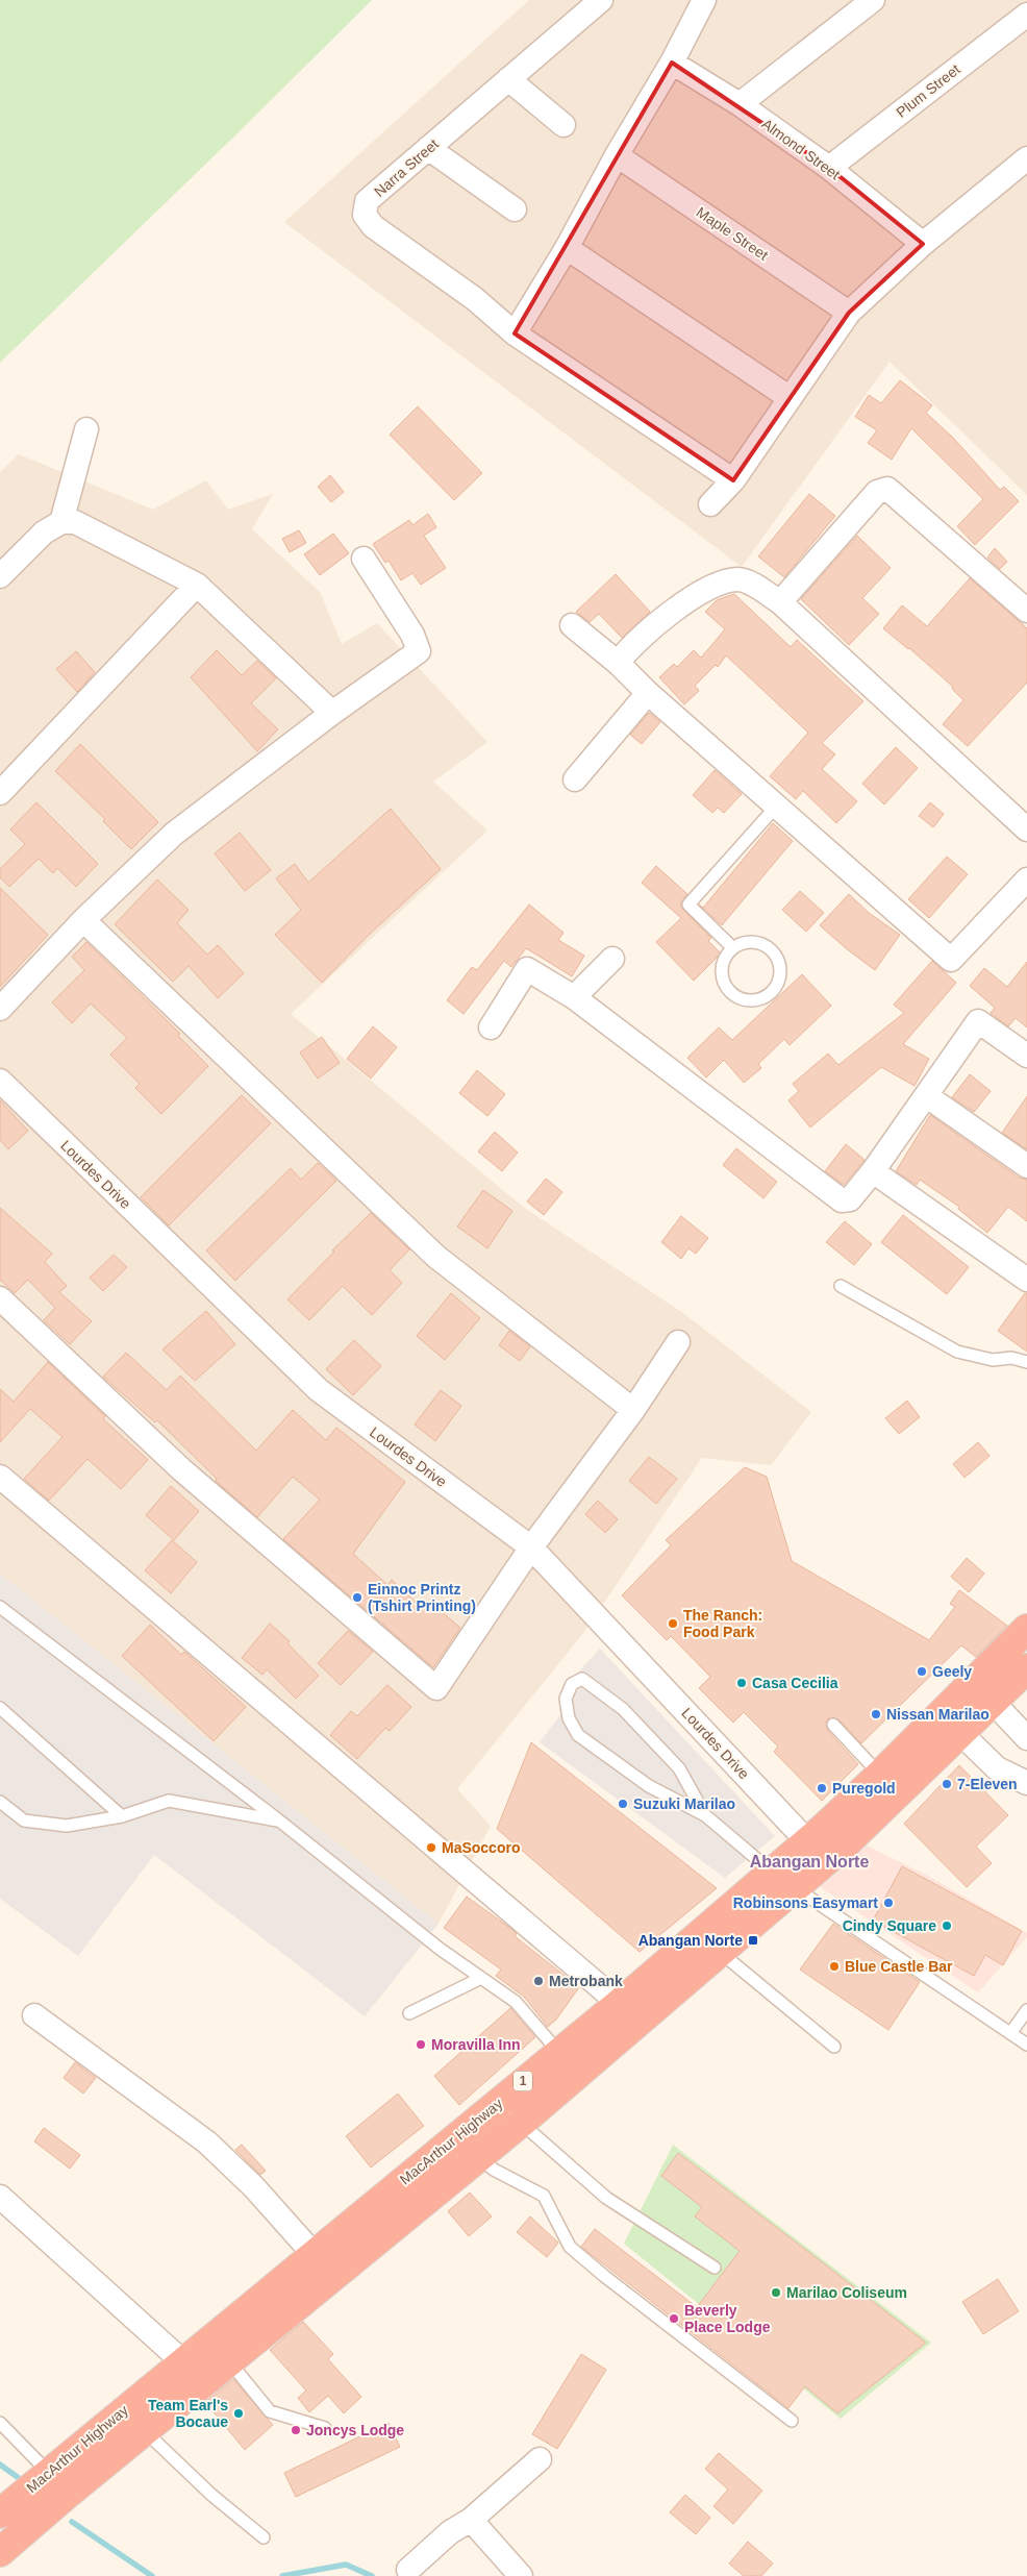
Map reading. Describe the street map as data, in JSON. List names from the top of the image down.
{
  "streets": {
    "highway": ["1", "MacArthur Highway"],
    "street": [
      "Plum Street",
      "Almond Street",
      "Narra Street",
      "Maple Street",
      "Lourdes Drive"
    ]
  },
  "crossings": [
    ["Plum Street", "Almond Street"],
    ["Lourdes Drive", "MacArthur Highway"]
  ],
  "districts": ["Abangan Norte"],
  "places": {
    "other": [
      "Einnoc Printz (Tshirt Printing)",
      "The Ranch: Food Park",
      "Geely",
      "Casa Cecilia",
      "Nissan Marilao",
      "7-Eleven",
      "Puregold",
      "Suzuki Marilao",
      "MaSoccoro",
      "Robinsons Easymart",
      "Cindy Square",
      "Blue Castle Bar",
      "Metrobank",
      "Moravilla Inn",
      "Marilao Coliseum",
      "Beverly Place Lodge",
      "Team Earl's Bocaue",
      "Joncys Lodge"
    ],
    "transit": ["Abangan Norte"]
  }
}
